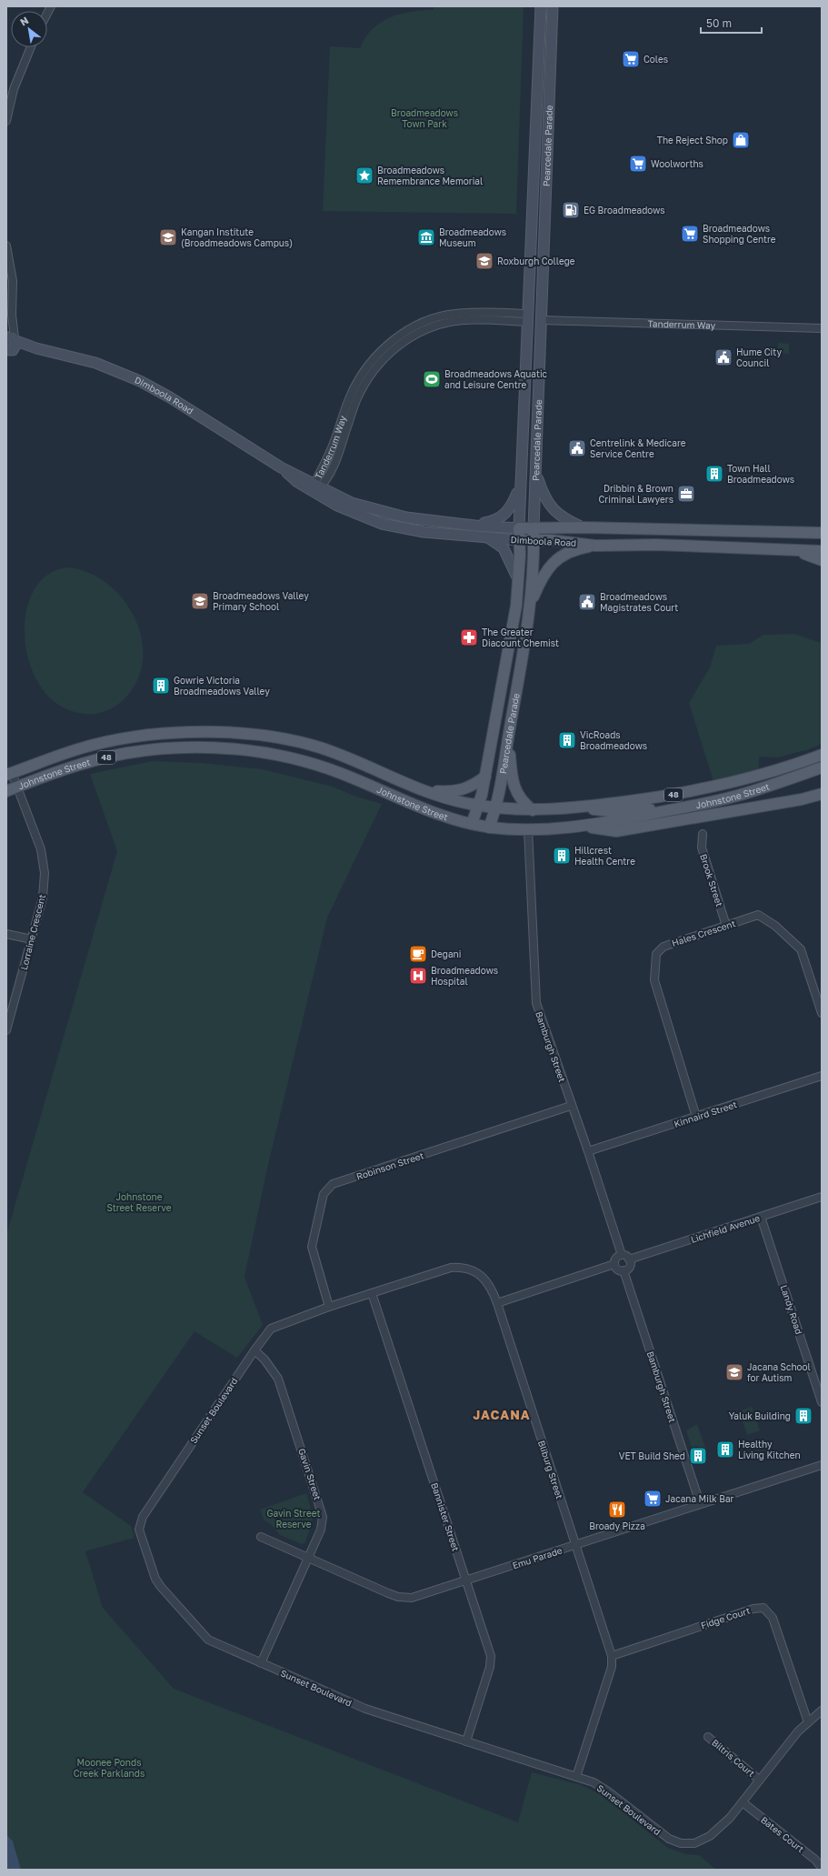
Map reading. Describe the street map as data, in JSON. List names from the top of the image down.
{
  "streets": {
    "main road": [
      "Pearcedale Parade",
      "Dimboola Road",
      "48",
      "Johnstone Street"
    ],
    "street": [
      "Tanderrum Way",
      "Brook Street",
      "Lorraine Crescent",
      "Hales Crescent",
      "Bamburgh Street",
      "Kinnaird Street",
      "Robinson Street",
      "Lichfield Avenue",
      "Landy Road",
      "Sunset Boulevard",
      "Bliburg Street",
      "Gavin Street",
      "Bannister Street",
      "Emu Parade",
      "Fidge Court",
      "Biltris Court",
      "Bates Court"
    ]
  },
  "crossings": [
    ["Pearcedale Parade", "Tanderrum Way"],
    ["Pearcedale Parade", "Dimboola Road"],
    ["Pearcedale Parade", "Johnstone Street"],
    ["Tanderrum Way", "Dimboola Road"],
    ["Johnstone Street", "Lorraine Crescent"],
    ["Johnstone Street", "Bamburgh Street"],
    ["Brook Street", "Hales Crescent"],
    ["Hales Crescent", "Kinnaird Street"],
    ["Bamburgh Street", "Kinnaird Street"],
    ["Bamburgh Street", "Robinson Street"],
    ["Bamburgh Street", "Lichfield Avenue"],
    ["Bamburgh Street", "Emu Parade"],
    ["Robinson Street", "Sunset Boulevard"],
    ["Lichfield Avenue", "Landy Road"],
    ["Sunset Boulevard", "Bliburg Street"],
    ["Sunset Boulevard", "Gavin Street"],
    ["Sunset Boulevard", "Bannister Street"],
    ["Sunset Boulevard", "Fidge Court"],
    ["Sunset Boulevard", "Biltris Court"],
    ["Sunset Boulevard", "Bates Court"],
    ["Bliburg Street", "Bannister Street"],
    ["Bliburg Street", "Emu Parade"],
    ["Bliburg Street", "Fidge Court"],
    ["Gavin Street", "Emu Parade"],
    ["Bannister Street", "Emu Parade"]
  ],
  "districts": ["JACANA"],
  "parks": [
    "Broadmeadows Town Park",
    "Johnstone Street Reserve",
    "Gavin Street Reserve",
    "Moonee Ponds Creek Parklands"
  ],
  "places": {
    "supermarket": [
      "Coles",
      "Woolworths",
      "Broadmeadows Shopping Centre",
      "Jacana Milk Bar"
    ],
    "shop": ["The Reject Shop"],
    "place": ["Broadmeadows Remembrance Memorial"],
    "fuel station": ["EG Broadmeadows"],
    "school or university": [
      "Kangan Institute (Broadmeadows Campus)",
      "Roxburgh College",
      "Broadmeadows Valley Primary School",
      "Jacana School for Autism"
    ],
    "museum": ["Broadmeadows Museum"],
    "public building": ["Hume City Council", "Centrelink & Medicare Service Centre", "Broadmeadows Magistrates Court"],
    "sports": ["Broadmeadows Aquatic and Leisure Centre"],
    "building": [
      "Town Hall Broadmeadows",
      "Gowrie Victoria Broadmeadows Valley",
      "VicRoads Broadmeadows",
      "Hillcrest Health Centre",
      "Yaluk Building",
      "Healthy Living Kitchen",
      "VET Build Shed"
    ],
    "office": ["Dribbin & Brown Criminal Lawyers"],
    "pharmacy": ["The Greater Diacount Chemist"],
    "cafe": ["Degani"],
    "hospital": ["Broadmeadows Hospital"],
    "restaurant": ["Broady Pizza"]
  },
  "scale_bar": "50 m",
  "north": "top left"
}
